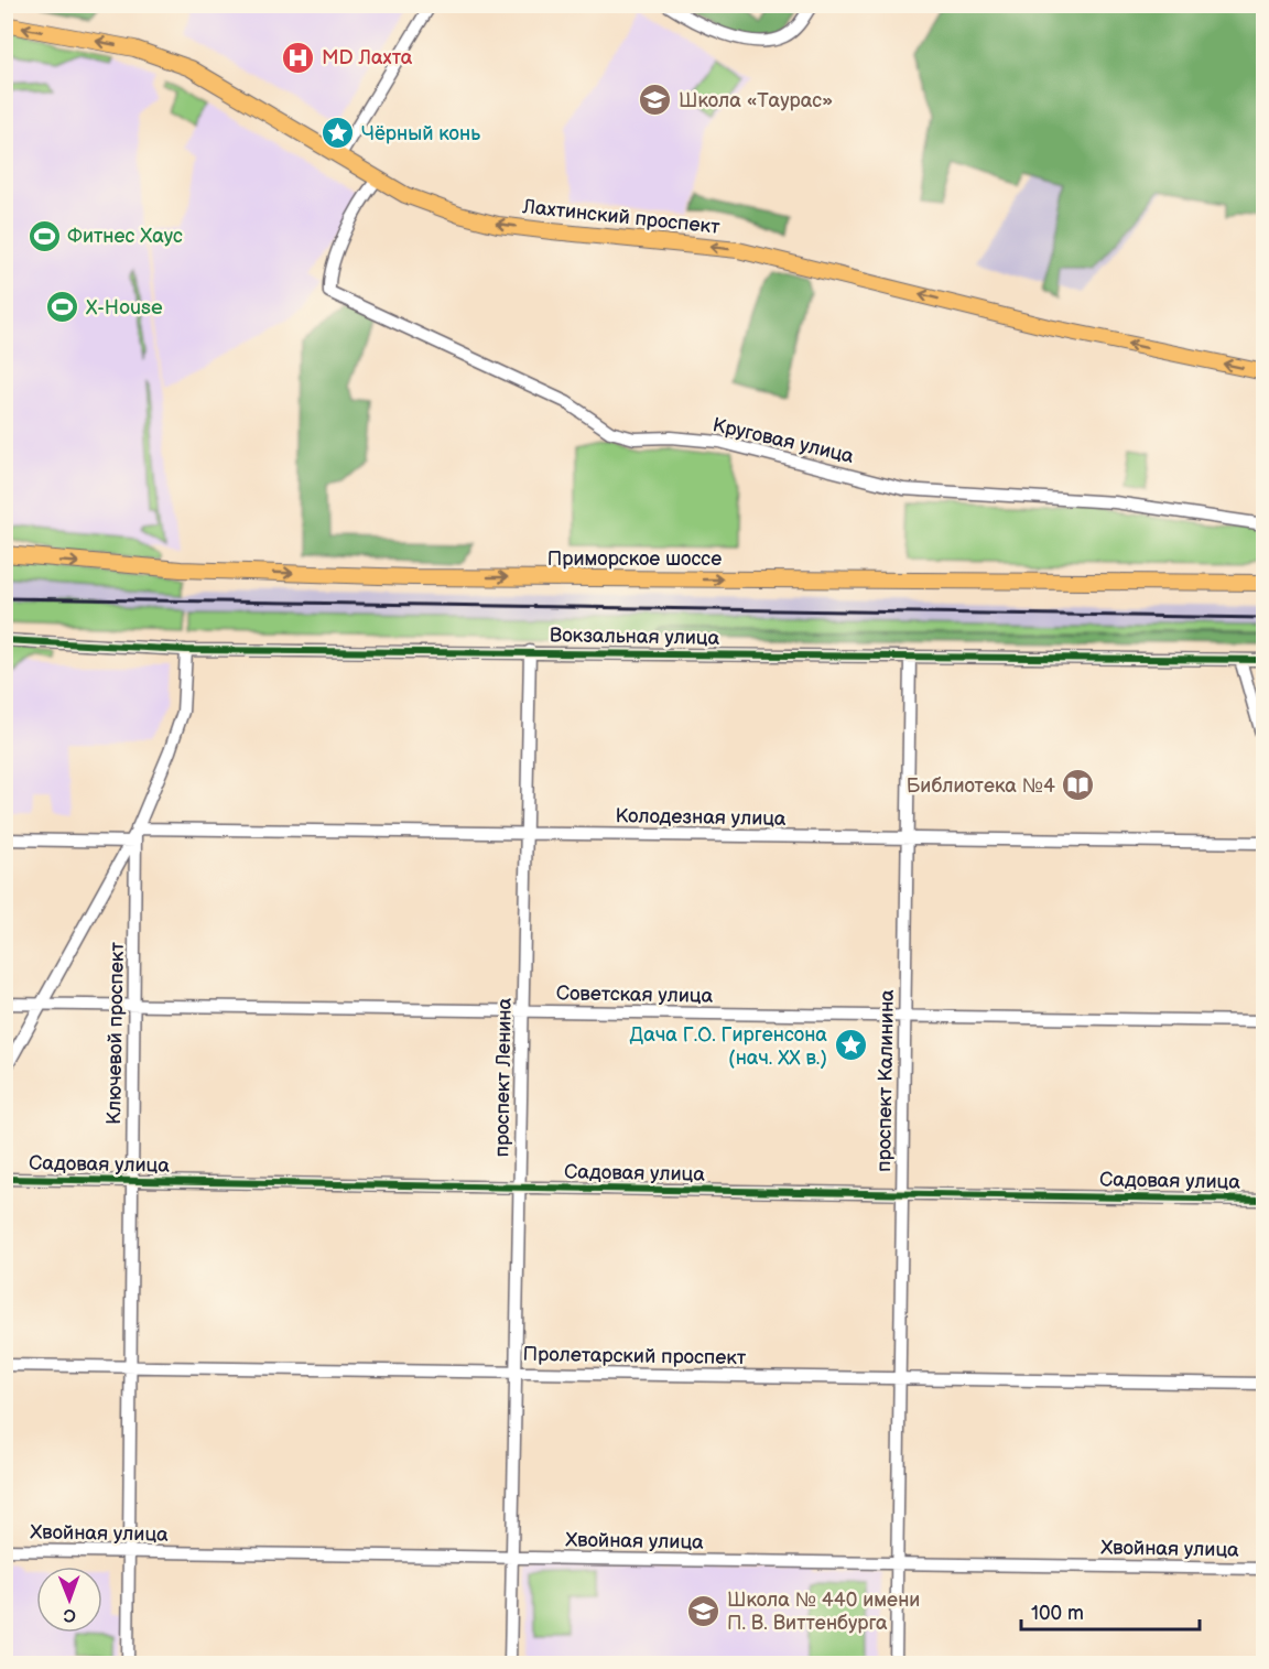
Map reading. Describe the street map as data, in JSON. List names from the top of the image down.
{
  "streets": {
    "main road": ["Лахтинский проспект", "Приморское шоссе"],
    "street": [
      "Круговая улица",
      "Вокзальная улица",
      "Колодезная улица",
      "Советская улица",
      "Ключевой проспект",
      "проспект Ленина",
      "проспект Калинина",
      "Садовая улица",
      "Пролетарский проспект",
      "Хвойная улица"
    ]
  },
  "crossings": [
    ["Лахтинский проспект", "Круговая улица"],
    ["Вокзальная улица", "Ключевой проспект"],
    ["Вокзальная улица", "проспект Ленина"],
    ["Вокзальная улица", "проспект Калинина"],
    ["Колодезная улица", "Ключевой проспект"],
    ["Колодезная улица", "проспект Ленина"],
    ["Колодезная улица", "проспект Калинина"],
    ["Советская улица", "Ключевой проспект"],
    ["Советская улица", "проспект Ленина"],
    ["Советская улица", "проспект Калинина"],
    ["Ключевой проспект", "Садовая улица"],
    ["Ключевой проспект", "Пролетарский проспект"],
    ["Ключевой проспект", "Хвойная улица"],
    ["проспект Ленина", "Садовая улица"],
    ["проспект Ленина", "Пролетарский проспект"],
    ["проспект Ленина", "Хвойная улица"],
    ["проспект Калинина", "Садовая улица"],
    ["проспект Калинина", "Пролетарский проспект"],
    ["проспект Калинина", "Хвойная улица"]
  ],
  "one_way": ["Лахтинский проспект", "Приморское шоссе"],
  "places": {
    "hospital": ["MD Лахта"],
    "school or university": ["Школа «Таурас»", "Школа № 440 имени П. В. Виттенбурга"],
    "place": ["Чёрный конь", "Дача Г.О. Гиргенсона (нач. XX в.)"],
    "sports": ["Фитнес Хаус", "X-House"],
    "library": ["Библиотека №4"]
  },
  "scale_bar": "100 m",
  "north": "bottom"
}
